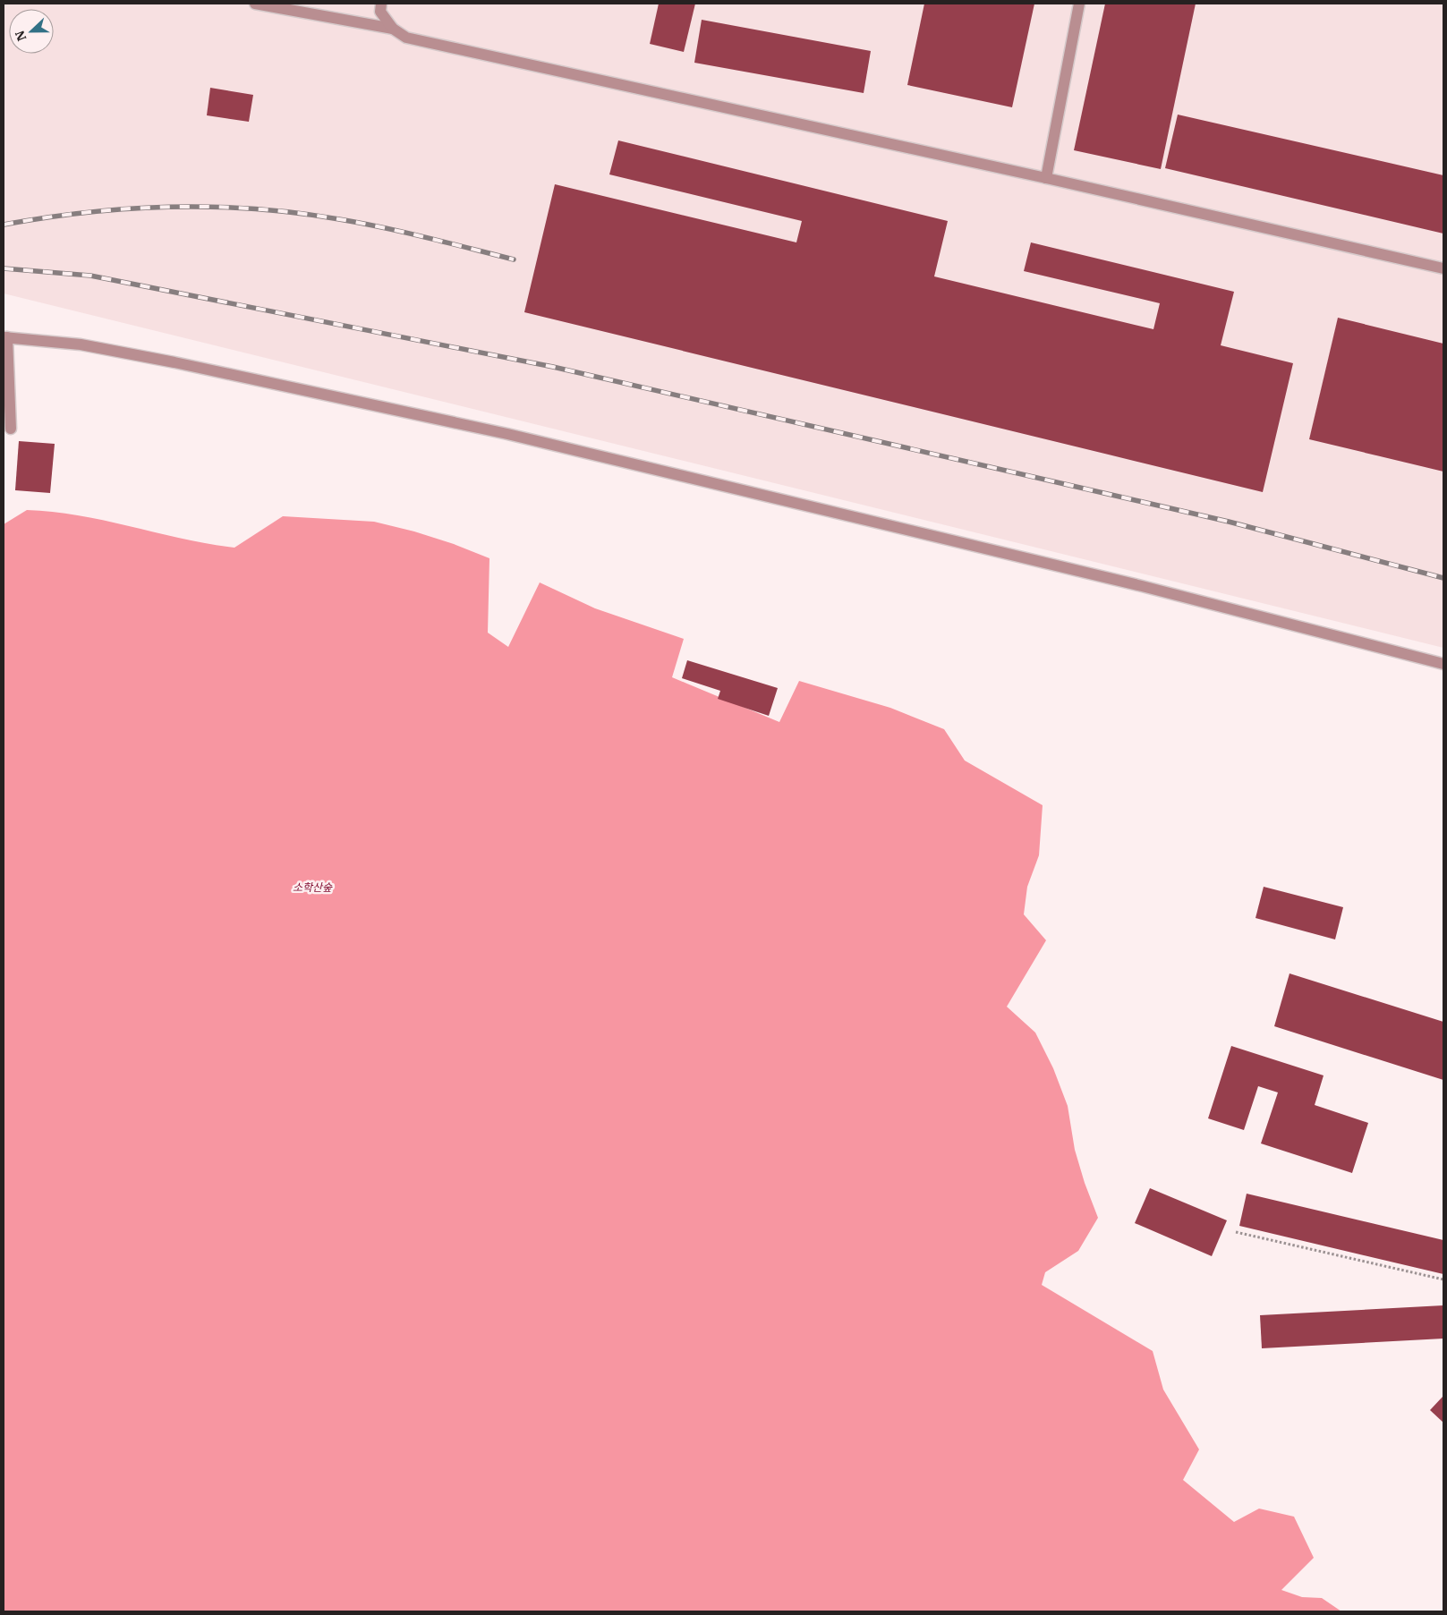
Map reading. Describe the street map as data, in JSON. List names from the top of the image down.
{
  "parks": ["소학산숲"],
  "north": "left"
}
